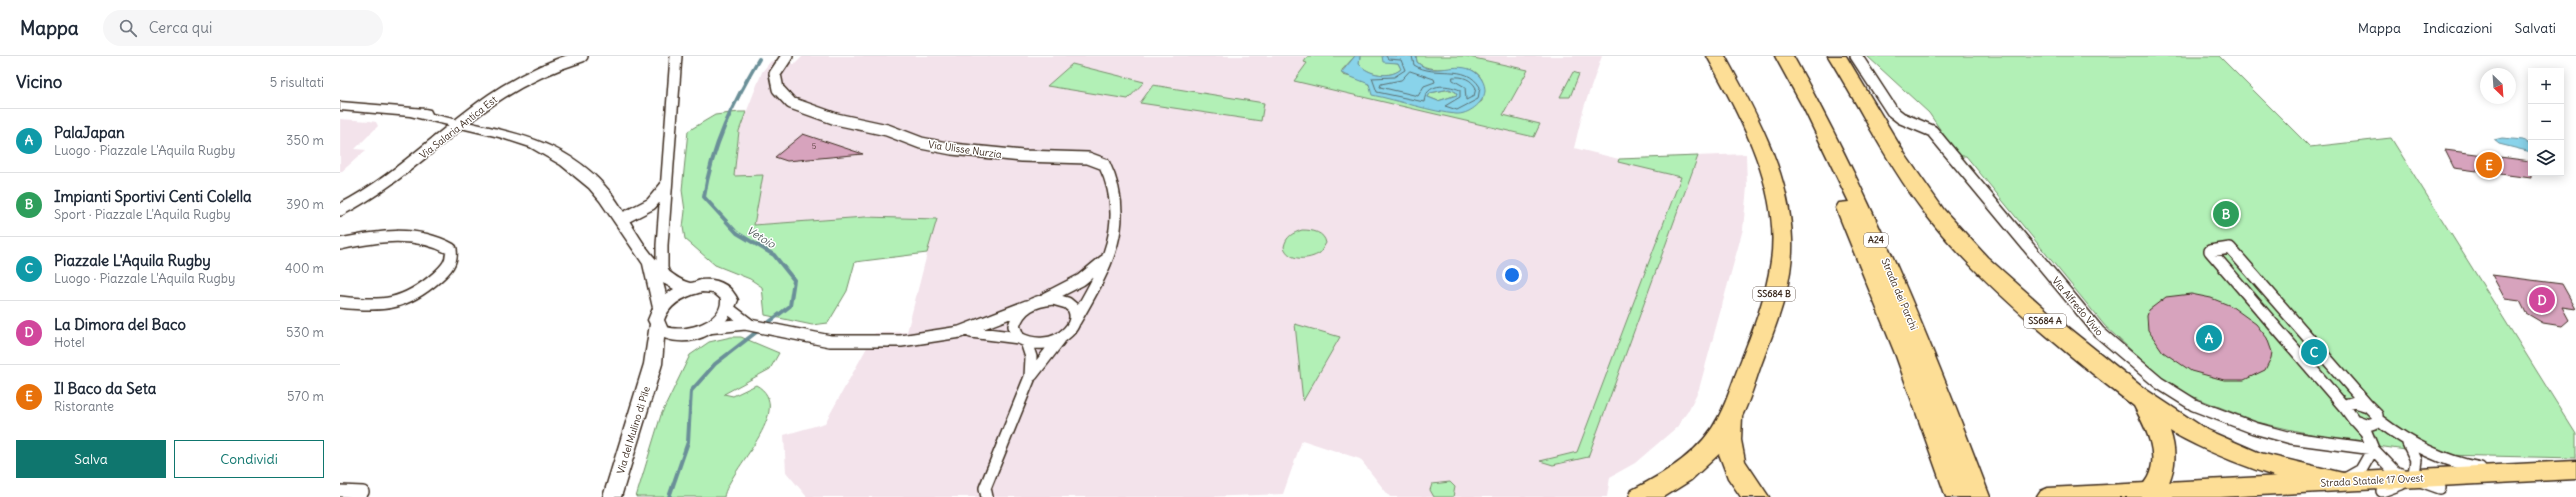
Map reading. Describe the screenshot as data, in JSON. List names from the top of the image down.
{
  "streets": {
    "highway": [
      "A24",
      "SS684 B",
      "Strada dei Parchi",
      "SS684 A"
    ],
    "main road": ["Strada Statale 17 Ovest"],
    "street": [
      "Via Salaria Antica Est",
      "Via Ulisse Nurzia",
      "Via Alfredo Vivio",
      "Via del Mulino di Pile"
    ]
  },
  "crossings": [
    ["SS684 A", "Strada Statale 17 Ovest"]
  ],
  "water": ["Vetoio"],
  "house_numbers": ["5"],
  "north": "bottom right",
  "page": {
    "header": "Mappa",
    "search": "Cerca qui",
    "nav": ["Mappa", "Indicazioni", "Salvati"],
    "heading": ["Vicino", "5 risultati"],
    "map_buttons": ["+", "−"],
    "list": [
      {
        "mark": "A",
        "name": "PalaJapan",
        "note": "Luogo · Piazzale L'Aquila Rugby",
        "value": "350 m"
      },
      {
        "mark": "B",
        "name": "Impianti Sportivi Centi Colella",
        "note": "Sport · Piazzale L'Aquila Rugby",
        "value": "390 m"
      },
      {
        "mark": "C",
        "name": "Piazzale L'Aquila Rugby",
        "note": "Luogo · Piazzale L'Aquila Rugby",
        "value": "400 m"
      },
      {
        "mark": "D",
        "name": "La Dimora del Baco",
        "note": "Hotel",
        "value": "530 m"
      },
      {
        "mark": "E",
        "name": "Il Baco da Seta",
        "note": "Ristorante",
        "value": "570 m"
      }
    ],
    "pins": [
      "E",
      "B",
      "D",
      "A",
      "C"
    ],
    "buttons": ["Salva", "Condividi"]
  }
}
